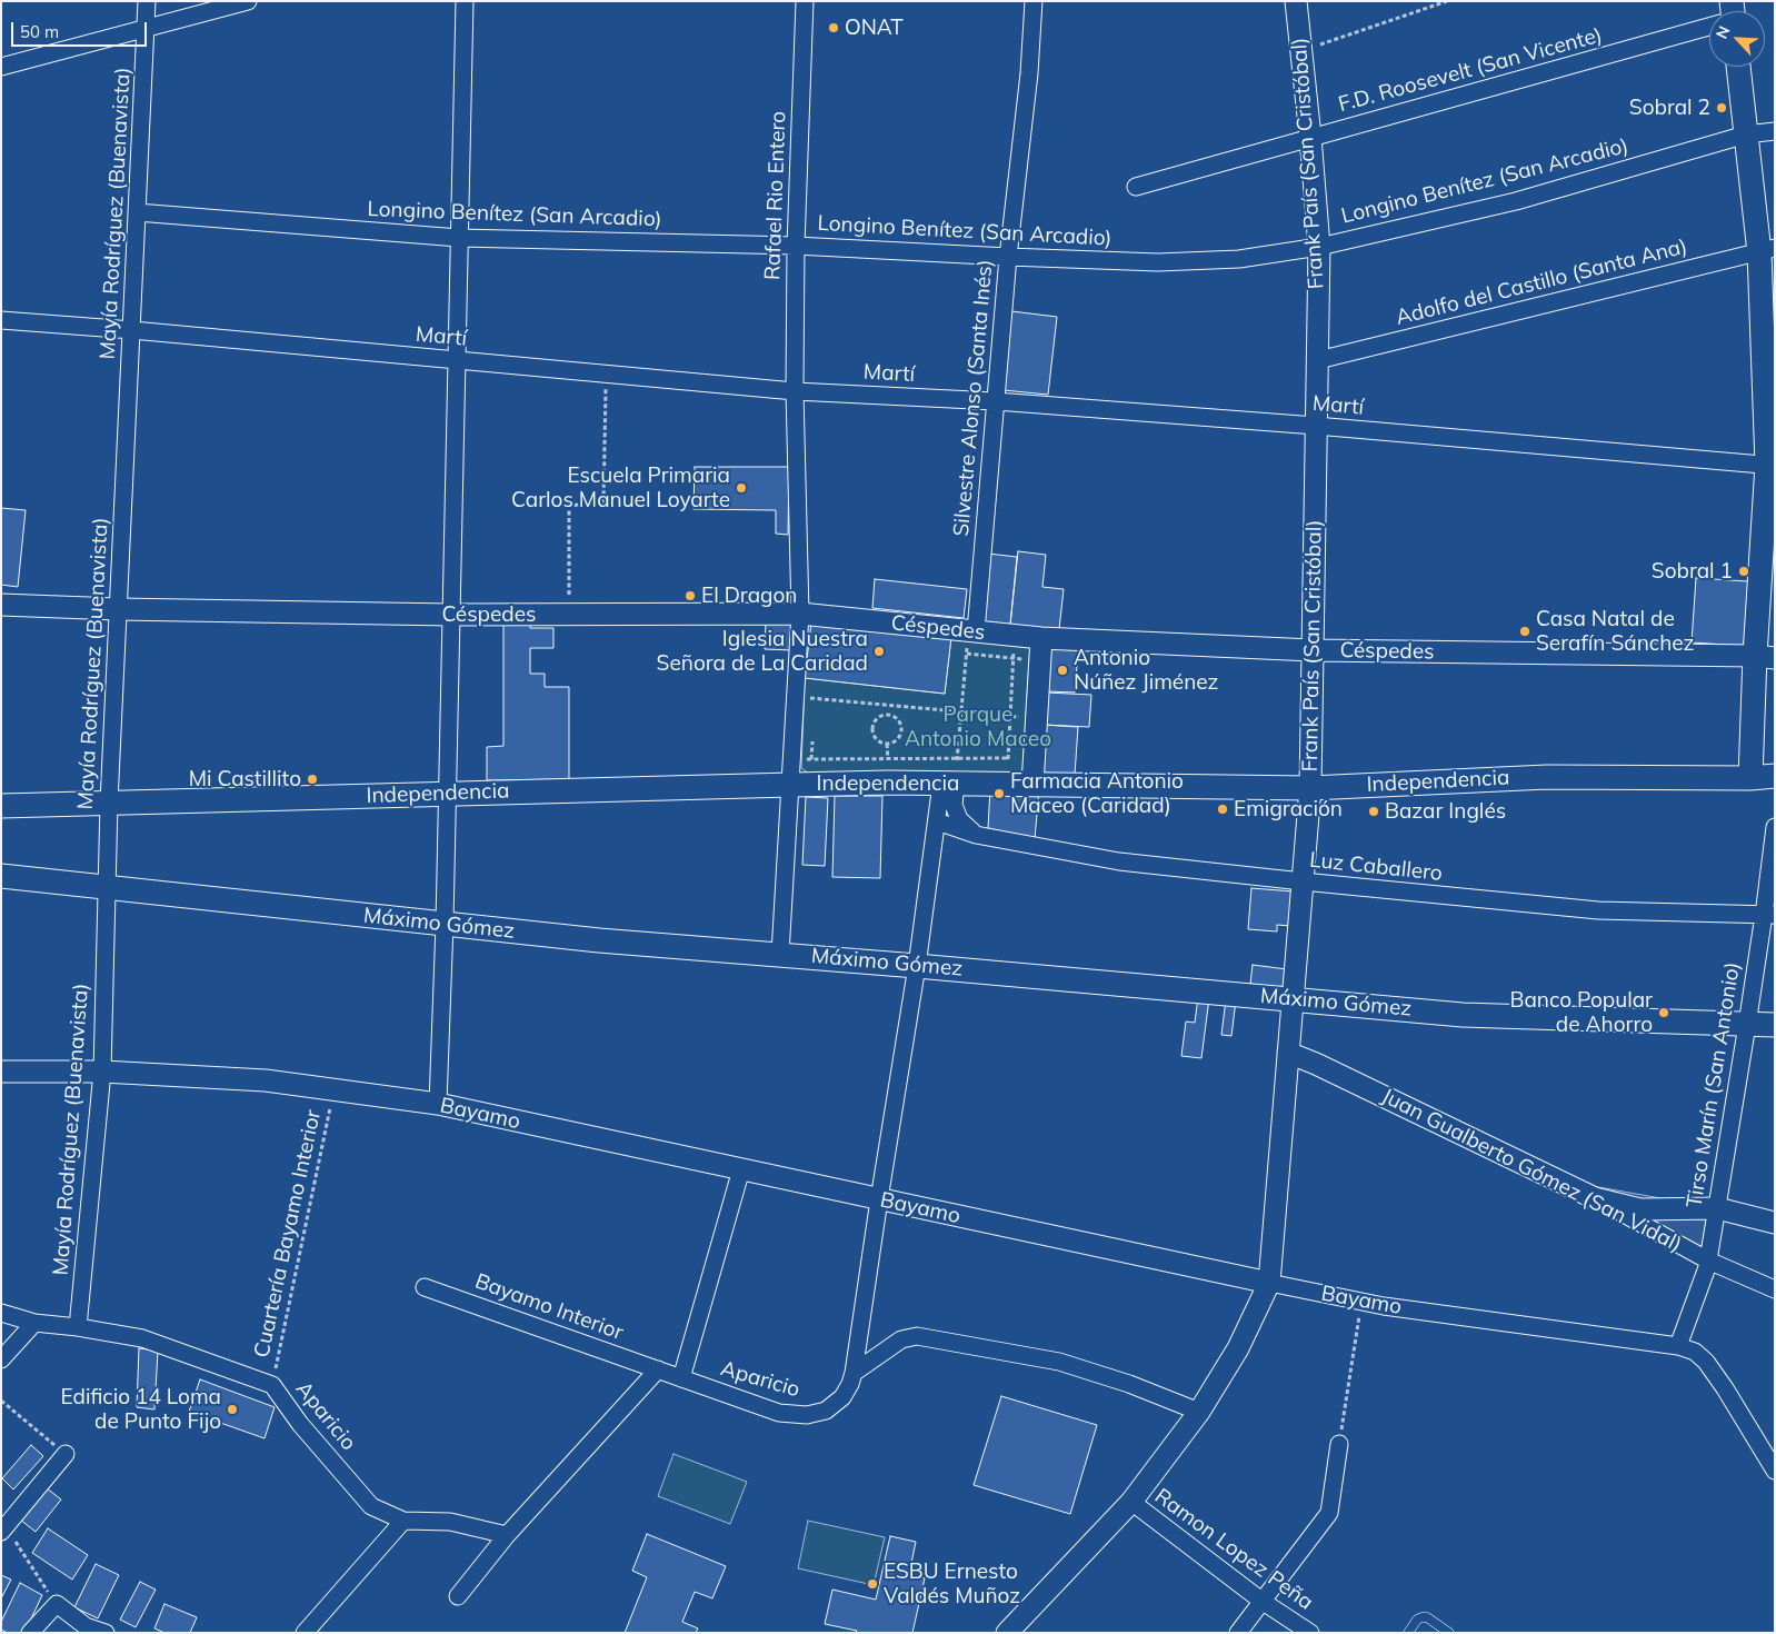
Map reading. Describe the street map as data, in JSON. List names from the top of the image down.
{
  "streets": {
    "main road": ["Independencia", "Máximo Gómez"],
    "street": [
      "F.D. Roosevelt (San Vicente)",
      "Frank País (San Cristóbal)",
      "Longino Benítez (San Arcadio)",
      "Rafael Rio Entero",
      "Mayía Rodríguez (Buenavista)",
      "Adolfo del Castillo (Santa Ana)",
      "Martí",
      "Silvestre Alonso (Santa Inés)",
      "Céspedes",
      "Luz Caballero",
      "Tirso Marín (San Antonio)",
      "Bayamo",
      "Juan Gualberto Gómez (San Vidal)",
      "Bayamo Interior",
      "Aparicio",
      "Ramon Lopez Peña"
    ],
    "path": ["Cuartería Bayamo Interior"]
  },
  "crossings": [
    ["F.D. Roosevelt (San Vicente)", "Frank País (San Cristóbal)"],
    ["Frank País (San Cristóbal)", "Longino Benítez (San Arcadio)"],
    ["Frank País (San Cristóbal)", "Adolfo del Castillo (Santa Ana)"],
    ["Frank País (San Cristóbal)", "Martí"],
    ["Frank País (San Cristóbal)", "Céspedes"],
    ["Frank País (San Cristóbal)", "Independencia"],
    ["Frank País (San Cristóbal)", "Luz Caballero"],
    ["Frank País (San Cristóbal)", "Máximo Gómez"],
    ["Frank País (San Cristóbal)", "Bayamo"],
    ["Frank País (San Cristóbal)", "Juan Gualberto Gómez (San Vidal)"],
    ["Frank País (San Cristóbal)", "Aparicio"],
    ["Frank País (San Cristóbal)", "Ramon Lopez Peña"],
    ["Longino Benítez (San Arcadio)", "Rafael Rio Entero"],
    ["Longino Benítez (San Arcadio)", "Mayía Rodríguez (Buenavista)"],
    ["Longino Benítez (San Arcadio)", "Silvestre Alonso (Santa Inés)"],
    ["Rafael Rio Entero", "Martí"],
    ["Rafael Rio Entero", "Céspedes"],
    ["Rafael Rio Entero", "Independencia"],
    ["Rafael Rio Entero", "Máximo Gómez"],
    ["Mayía Rodríguez (Buenavista)", "Martí"],
    ["Mayía Rodríguez (Buenavista)", "Céspedes"],
    ["Mayía Rodríguez (Buenavista)", "Independencia"],
    ["Mayía Rodríguez (Buenavista)", "Máximo Gómez"],
    ["Mayía Rodríguez (Buenavista)", "Bayamo"],
    ["Mayía Rodríguez (Buenavista)", "Aparicio"],
    ["Martí", "Silvestre Alonso (Santa Inés)"],
    ["Silvestre Alonso (Santa Inés)", "Céspedes"],
    ["Luz Caballero", "Tirso Marín (San Antonio)"],
    ["Máximo Gómez", "Tirso Marín (San Antonio)"],
    ["Tirso Marín (San Antonio)", "Bayamo"],
    ["Tirso Marín (San Antonio)", "Juan Gualberto Gómez (San Vidal)"],
    ["Bayamo", "Cuartería Bayamo Interior"],
    ["Cuartería Bayamo Interior", "Aparicio"],
    ["Bayamo Interior", "Aparicio"]
  ],
  "parks": ["Parque Antonio Maceo"],
  "places": [
    "ONAT",
    "Sobral 2",
    "Escuela Primaria Carlos Manuel Loyarte",
    "Sobral 1",
    "El Dragon",
    "Casa Natal de Serafín Sánchez",
    "Iglesia Nuestra Señora de La Caridad",
    "Antonio Núñez Jiménez",
    "Mi Castillito",
    "Farmacia Antonio Maceo (Caridad)",
    "Emigración",
    "Bazar Inglés",
    "Banco Popular de Ahorro",
    "Edificio 14 Loma de Punto Fijo",
    "ESBU Ernesto Valdés Muñoz"
  ],
  "scale_bar": "50 m",
  "north": "top left"
}
